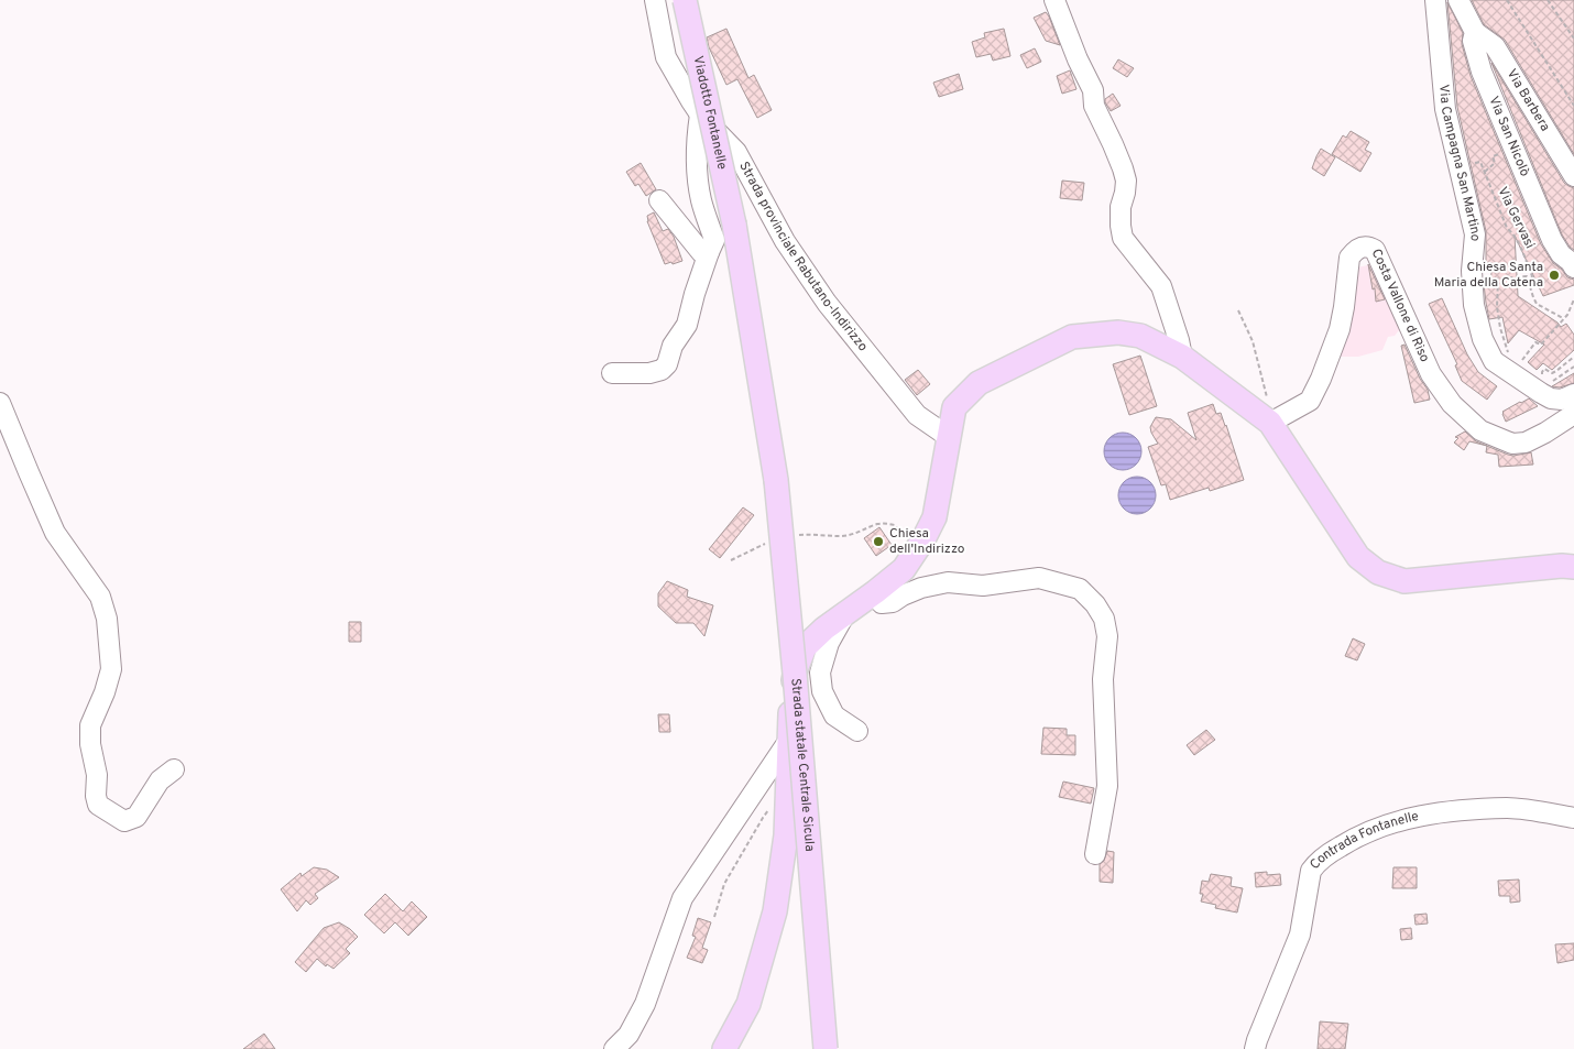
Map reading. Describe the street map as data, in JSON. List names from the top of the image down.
{
  "streets": {
    "main road": ["Viadotto Fontanelle", "Strada statale Centrale Sicula"],
    "street": [
      "Via Barbera",
      "Via San Nicolò",
      "Via Campagna San Martino",
      "Strada provinciale Rabutano-Indirizzo",
      "Costa Vallone di Riso",
      "Contrada Fontanelle"
    ],
    "path": ["Via Gervasi"]
  },
  "crossings": [
    ["Via Barbera", "Via San Nicolò"],
    ["Viadotto Fontanelle", "Strada statale Centrale Sicula"]
  ],
  "places": ["Chiesa Santa Maria della Catena", "Chiesa dell'Indirizzo"]
}
